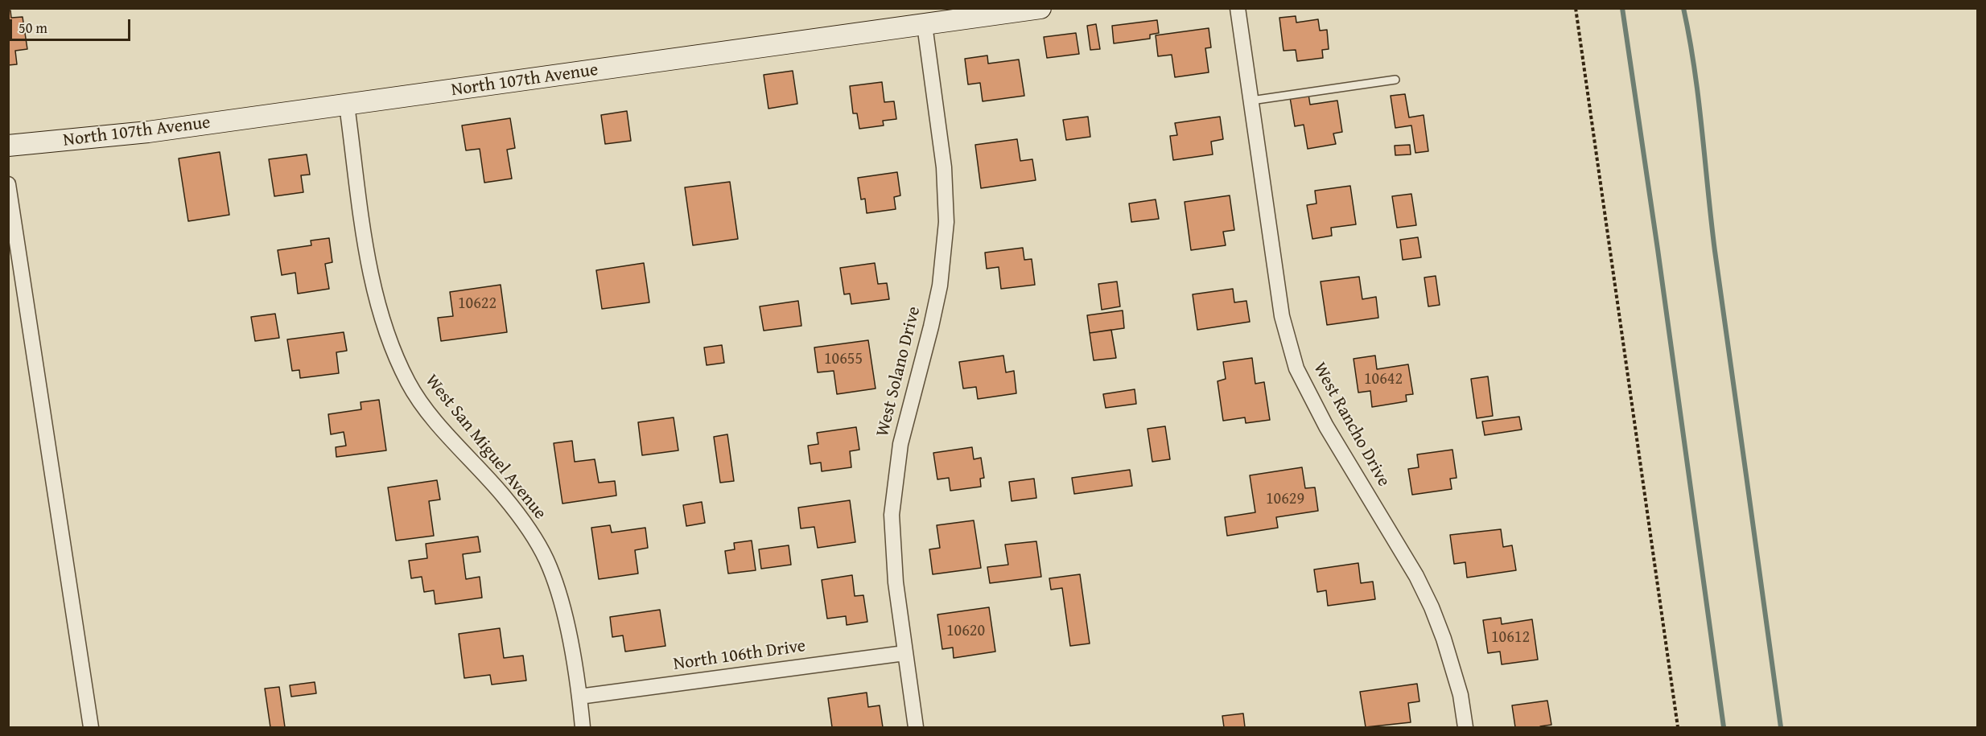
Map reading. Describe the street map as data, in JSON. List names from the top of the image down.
{
  "streets": {
    "street": [
      "North 107th Avenue",
      "West Solano Drive",
      "West Rancho Drive",
      "West San Miguel Avenue",
      "North 106th Drive"
    ]
  },
  "crossings": [
    ["North 107th Avenue", "West Solano Drive"],
    ["North 107th Avenue", "West San Miguel Avenue"],
    ["West Solano Drive", "North 106th Drive"],
    ["West San Miguel Avenue", "North 106th Drive"]
  ],
  "house_numbers": [
    "10622",
    "10655",
    "10642",
    "10629",
    "10620",
    "10612"
  ],
  "scale_bar": "50 m"
}
